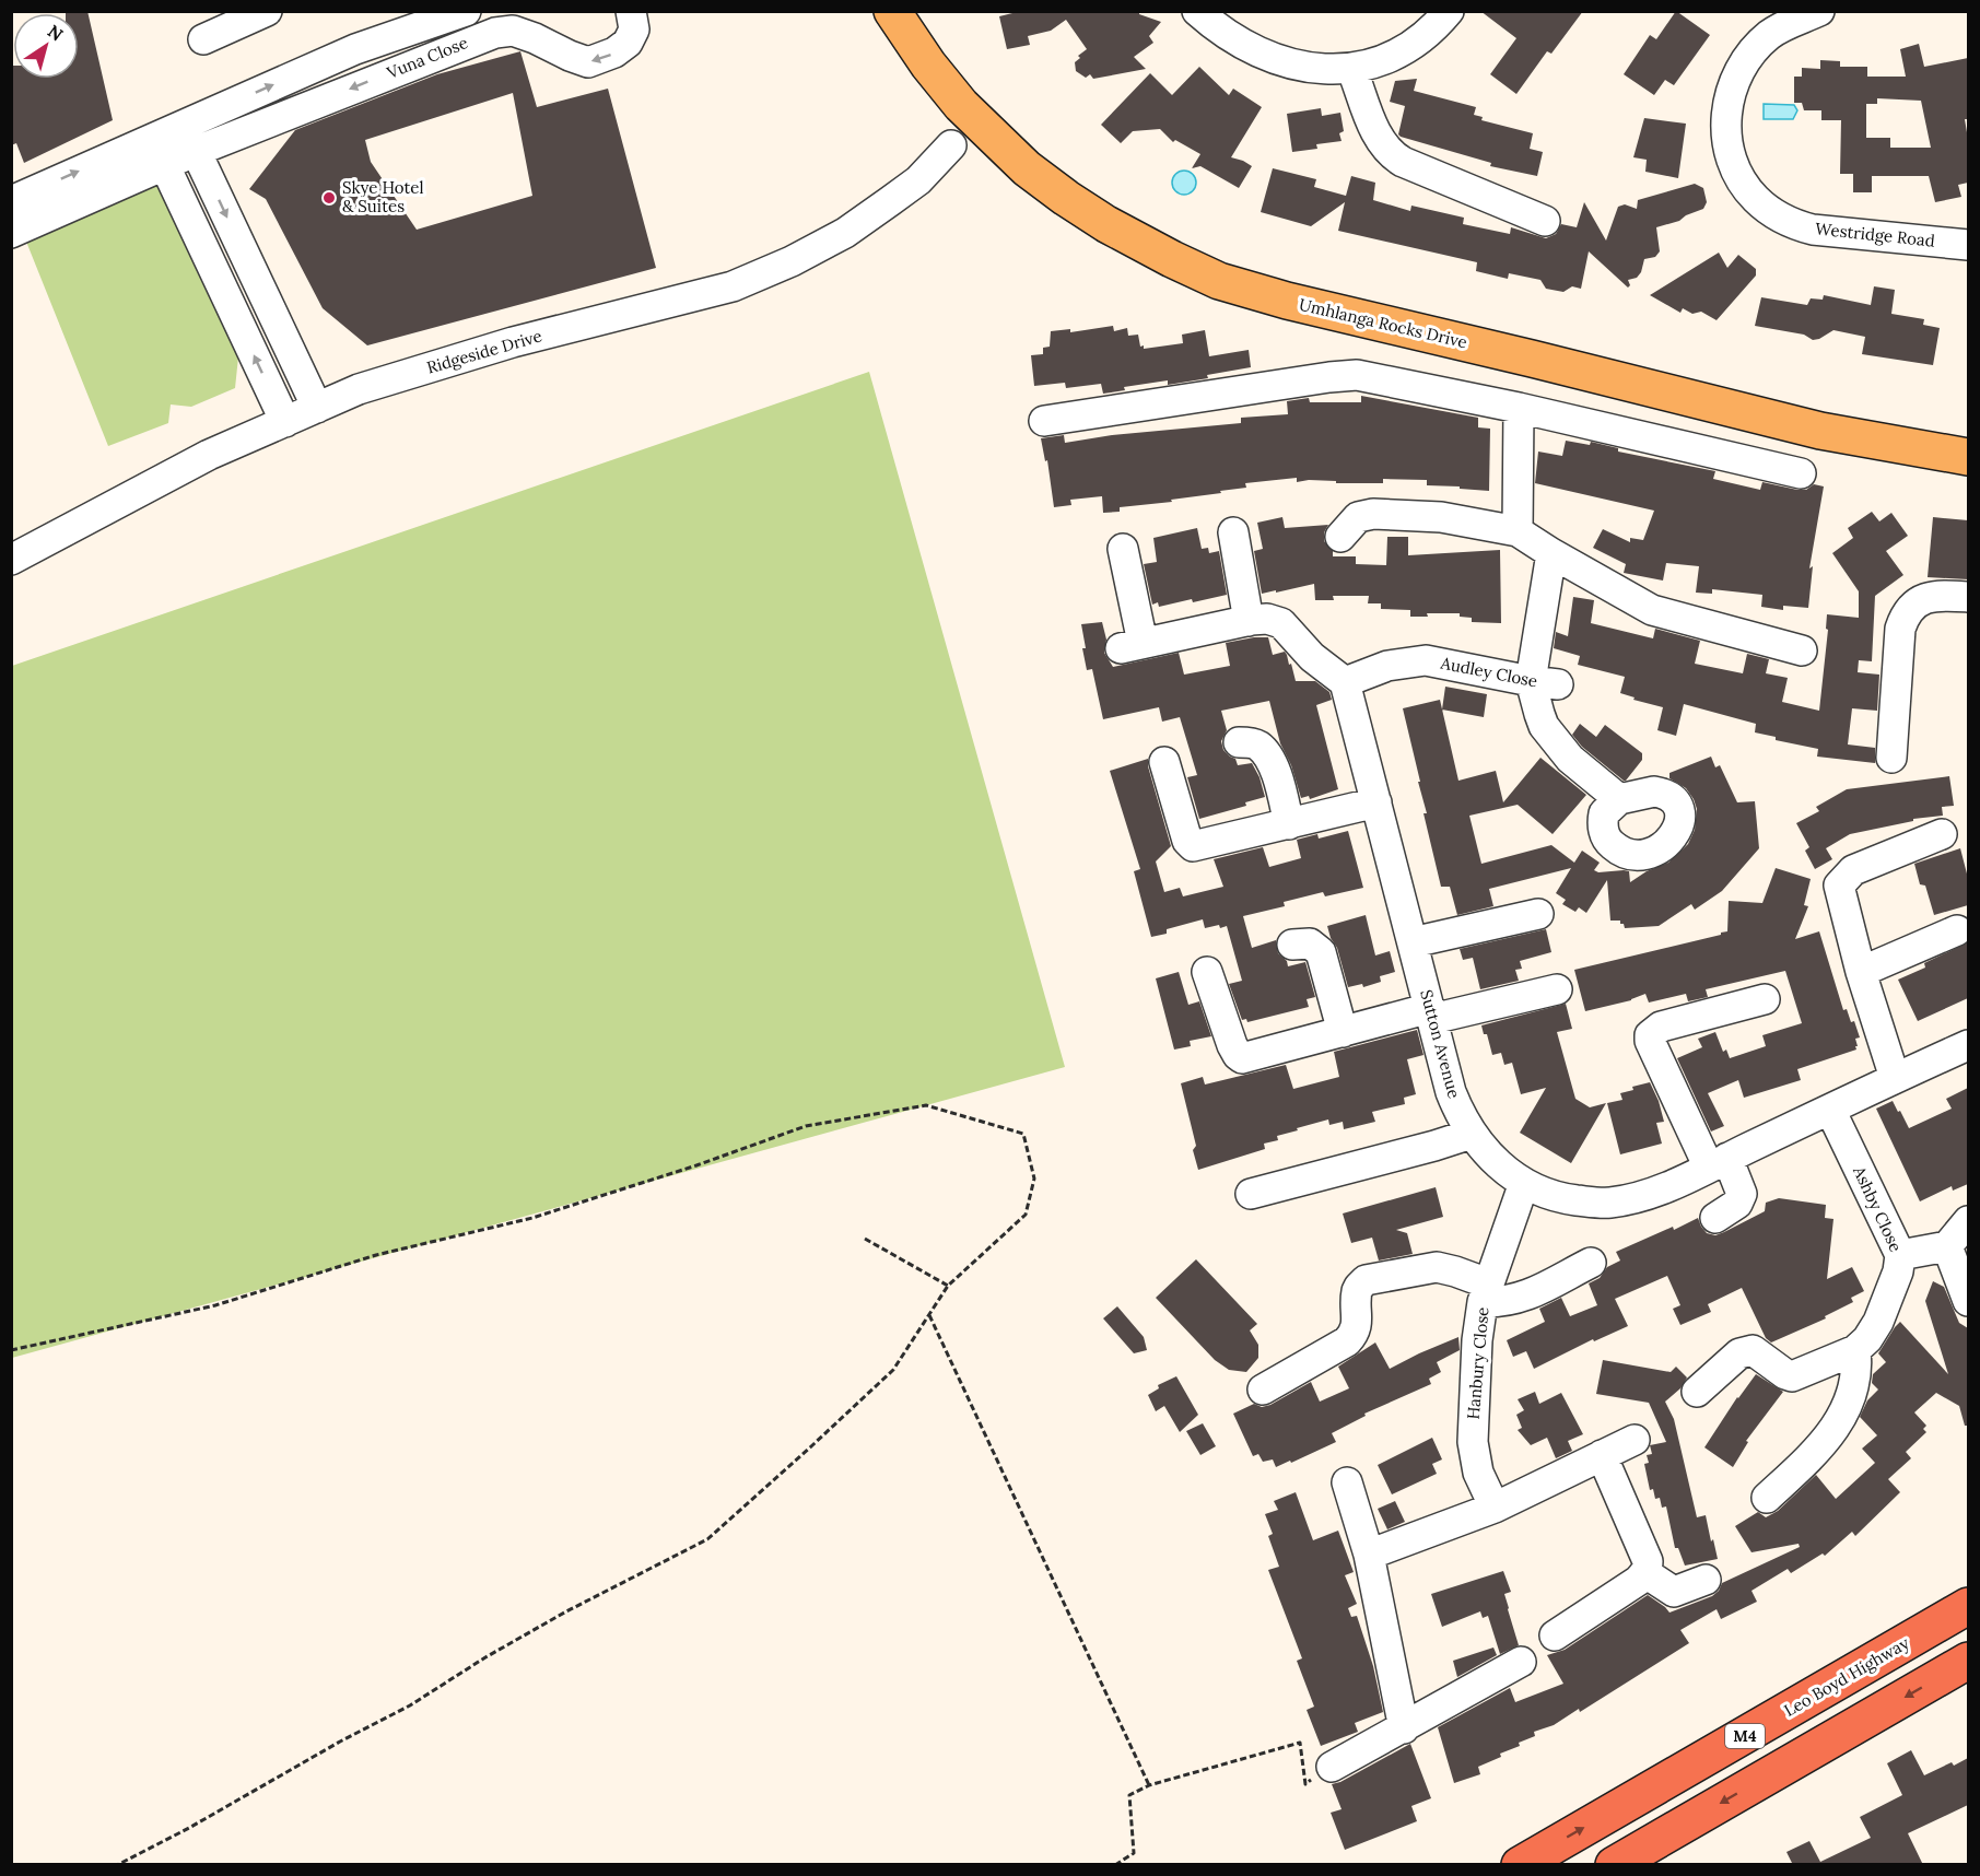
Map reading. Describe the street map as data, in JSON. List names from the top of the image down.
{
  "streets": {
    "highway": ["Leo Boyd Highway", "M4"],
    "main road": ["Umhlanga Rocks Drive"],
    "street": [
      "Vuna Close",
      "Westridge Road",
      "Ridgeside Drive",
      "Audley Close",
      "Sutton Avenue",
      "Ashby Close",
      "Hanbury Close"
    ]
  },
  "crossings": [
    ["Audley Close", "Sutton Avenue"],
    ["Sutton Avenue", "Ashby Close"],
    ["Sutton Avenue", "Hanbury Close"]
  ],
  "places": ["Skye Hotel & Suites"],
  "north": "top right"
}
